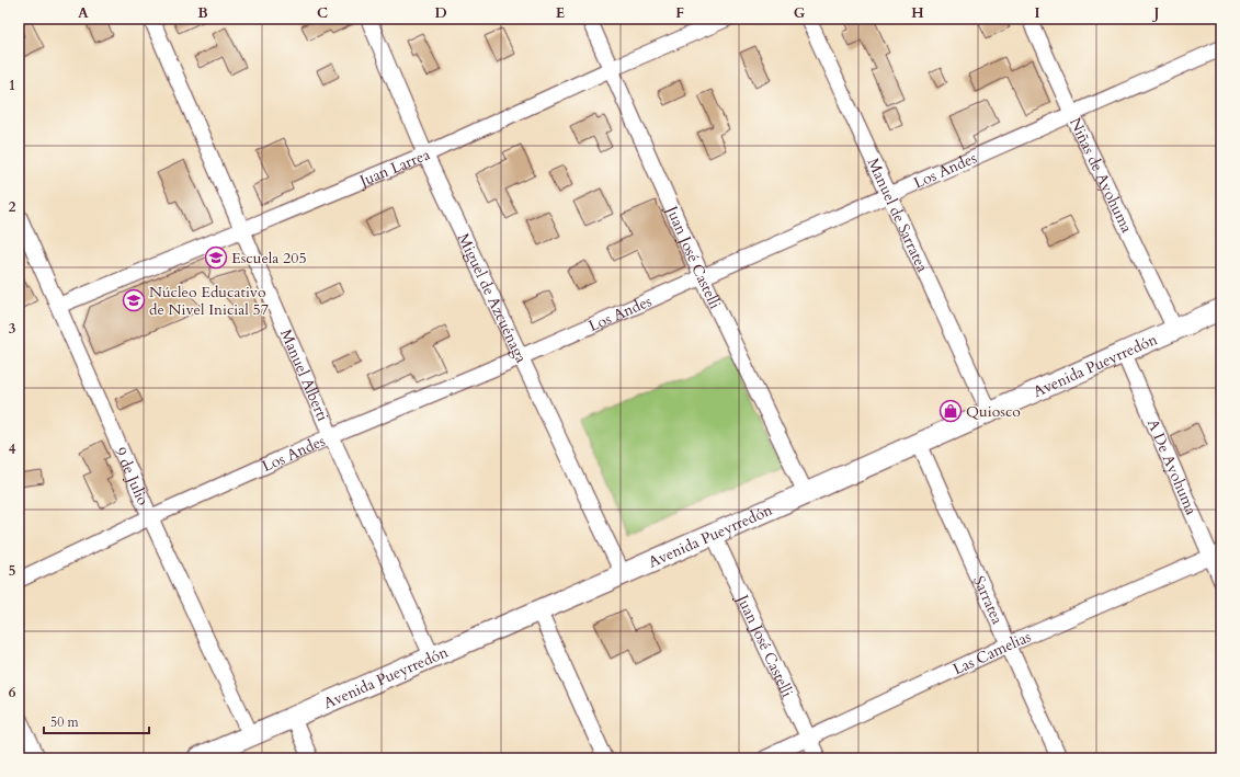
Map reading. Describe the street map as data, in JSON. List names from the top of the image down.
{
  "streets": {
    "main road": ["Avenida Pueyrredón"],
    "street": [
      "Juan Larrea",
      "Los Andes",
      "Niñas de Ayohuma",
      "Manuel de Sarratea",
      "Juan José Castelli",
      "Miguel de Azcuénaga",
      "Manuel Alberti",
      "A De Ayohuma",
      "9 de Julio",
      "Sarratea",
      "Las Camelias"
    ]
  },
  "crossings": [
    ["Juan Larrea", "Juan José Castelli"],
    ["Juan Larrea", "Miguel de Azcuénaga"],
    ["Juan Larrea", "Manuel Alberti"],
    ["Juan Larrea", "9 de Julio"],
    ["Los Andes", "Niñas de Ayohuma"],
    ["Los Andes", "Manuel de Sarratea"],
    ["Los Andes", "Juan José Castelli"],
    ["Los Andes", "Miguel de Azcuénaga"],
    ["Los Andes", "Manuel Alberti"],
    ["Los Andes", "9 de Julio"],
    ["Niñas de Ayohuma", "Avenida Pueyrredón"],
    ["Manuel de Sarratea", "Avenida Pueyrredón"],
    ["Juan José Castelli", "Avenida Pueyrredón"],
    ["Juan José Castelli", "Las Camelias"],
    ["Miguel de Azcuénaga", "Avenida Pueyrredón"],
    ["Avenida Pueyrredón", "Manuel Alberti"],
    ["Avenida Pueyrredón", "A De Ayohuma"],
    ["Avenida Pueyrredón", "9 de Julio"],
    ["Avenida Pueyrredón", "Sarratea"],
    ["A De Ayohuma", "Las Camelias"],
    ["Sarratea", "Las Camelias"]
  ],
  "places": {
    "school or university": ["Escuela 205", "Núcleo Educativo de Nivel Inicial 57"],
    "shop": ["Quiosco"]
  },
  "scale_bar": "50 m",
  "grid": {
    "columns": [
      "A",
      "B",
      "C",
      "D",
      "E",
      "F",
      "G",
      "H",
      "I",
      "J"
    ],
    "rows": [
      "1",
      "2",
      "3",
      "4",
      "5",
      "6"
    ]
  }
}
